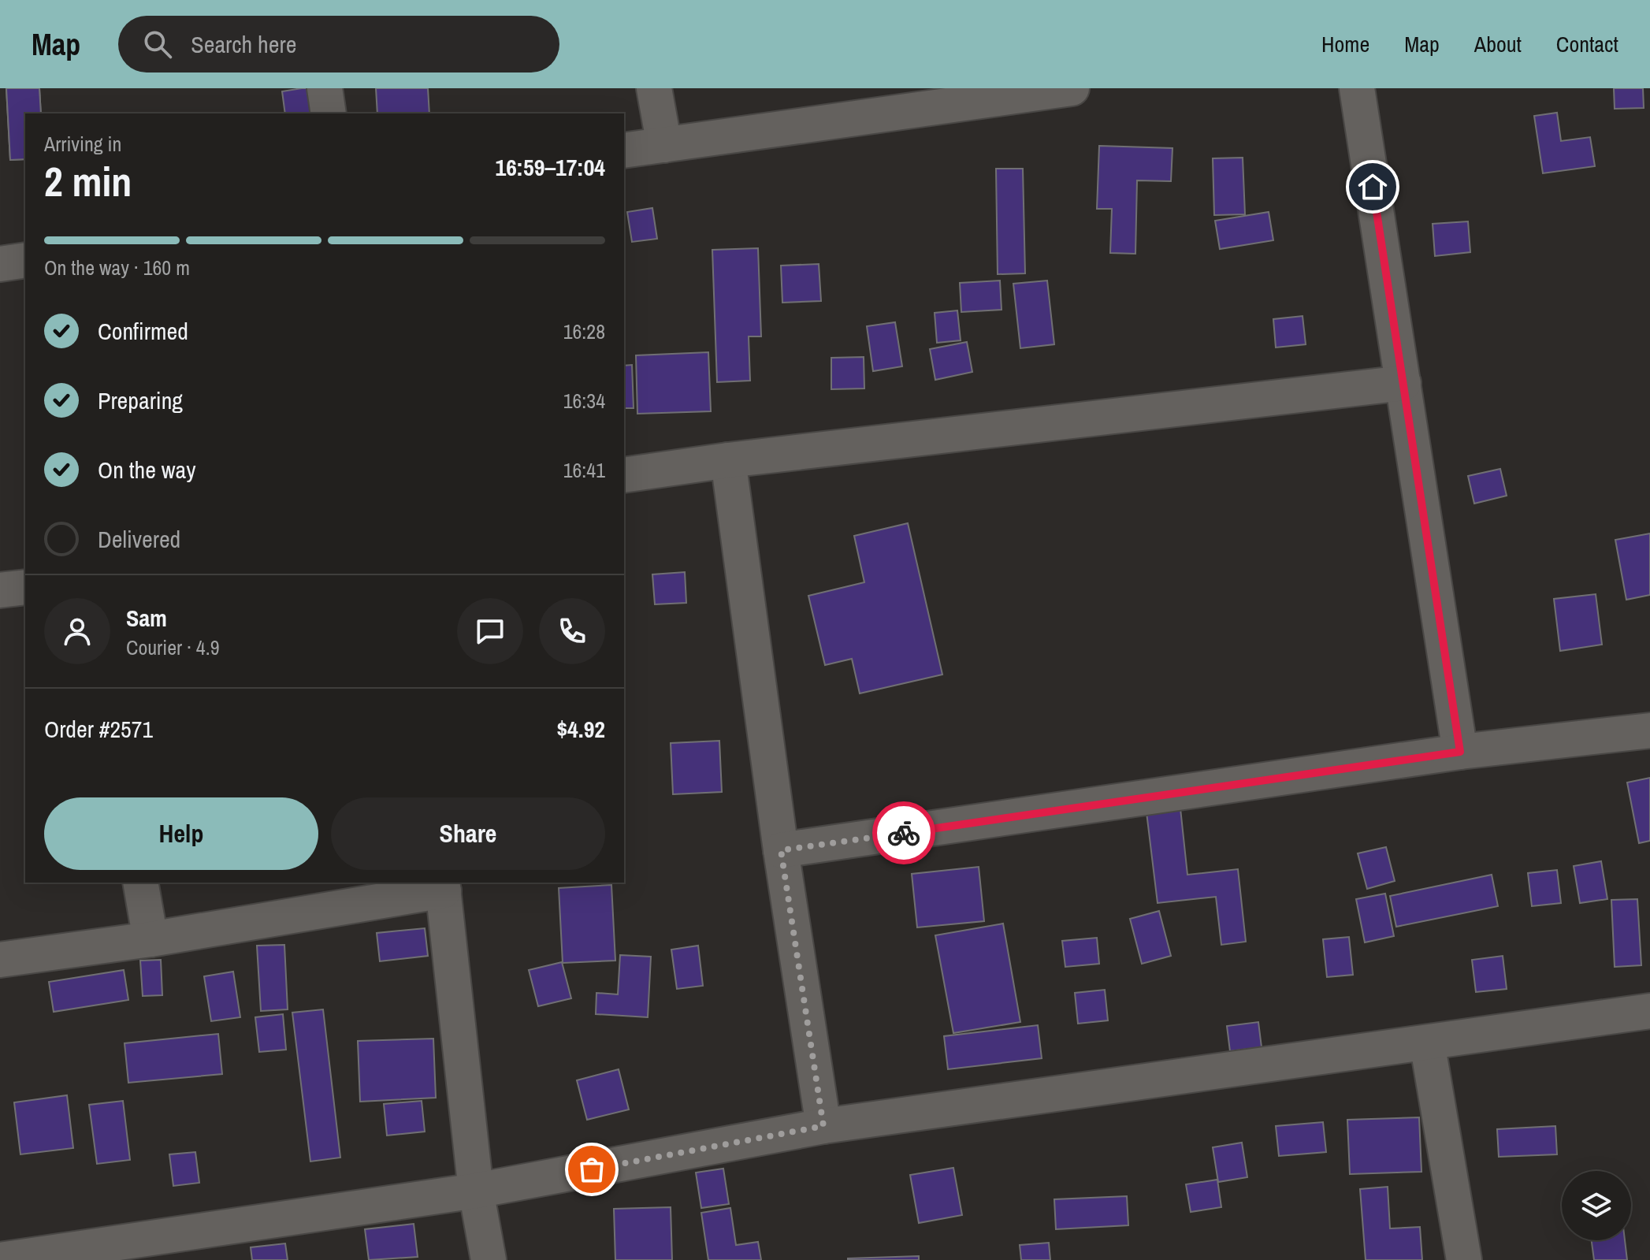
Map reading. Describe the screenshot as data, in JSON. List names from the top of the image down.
{
  "page": {
    "header": "Map",
    "search": "Search here",
    "nav": [
      "Home",
      "Map",
      "About",
      "Contact"
    ],
    "heading": ["2 min", "Arriving in", "16:59–17:04"],
    "panel": [
      "Sam",
      "Courier · 4.9",
      "Order #2571",
      "$4.92"
    ],
    "bar": "On the way · 160 m",
    "list": [
      ["Confirmed", "16:28"],
      ["Preparing", "16:34"],
      ["On the way", "16:41"],
      "Delivered"
    ],
    "buttons": ["Help", "Share"]
  }
}
